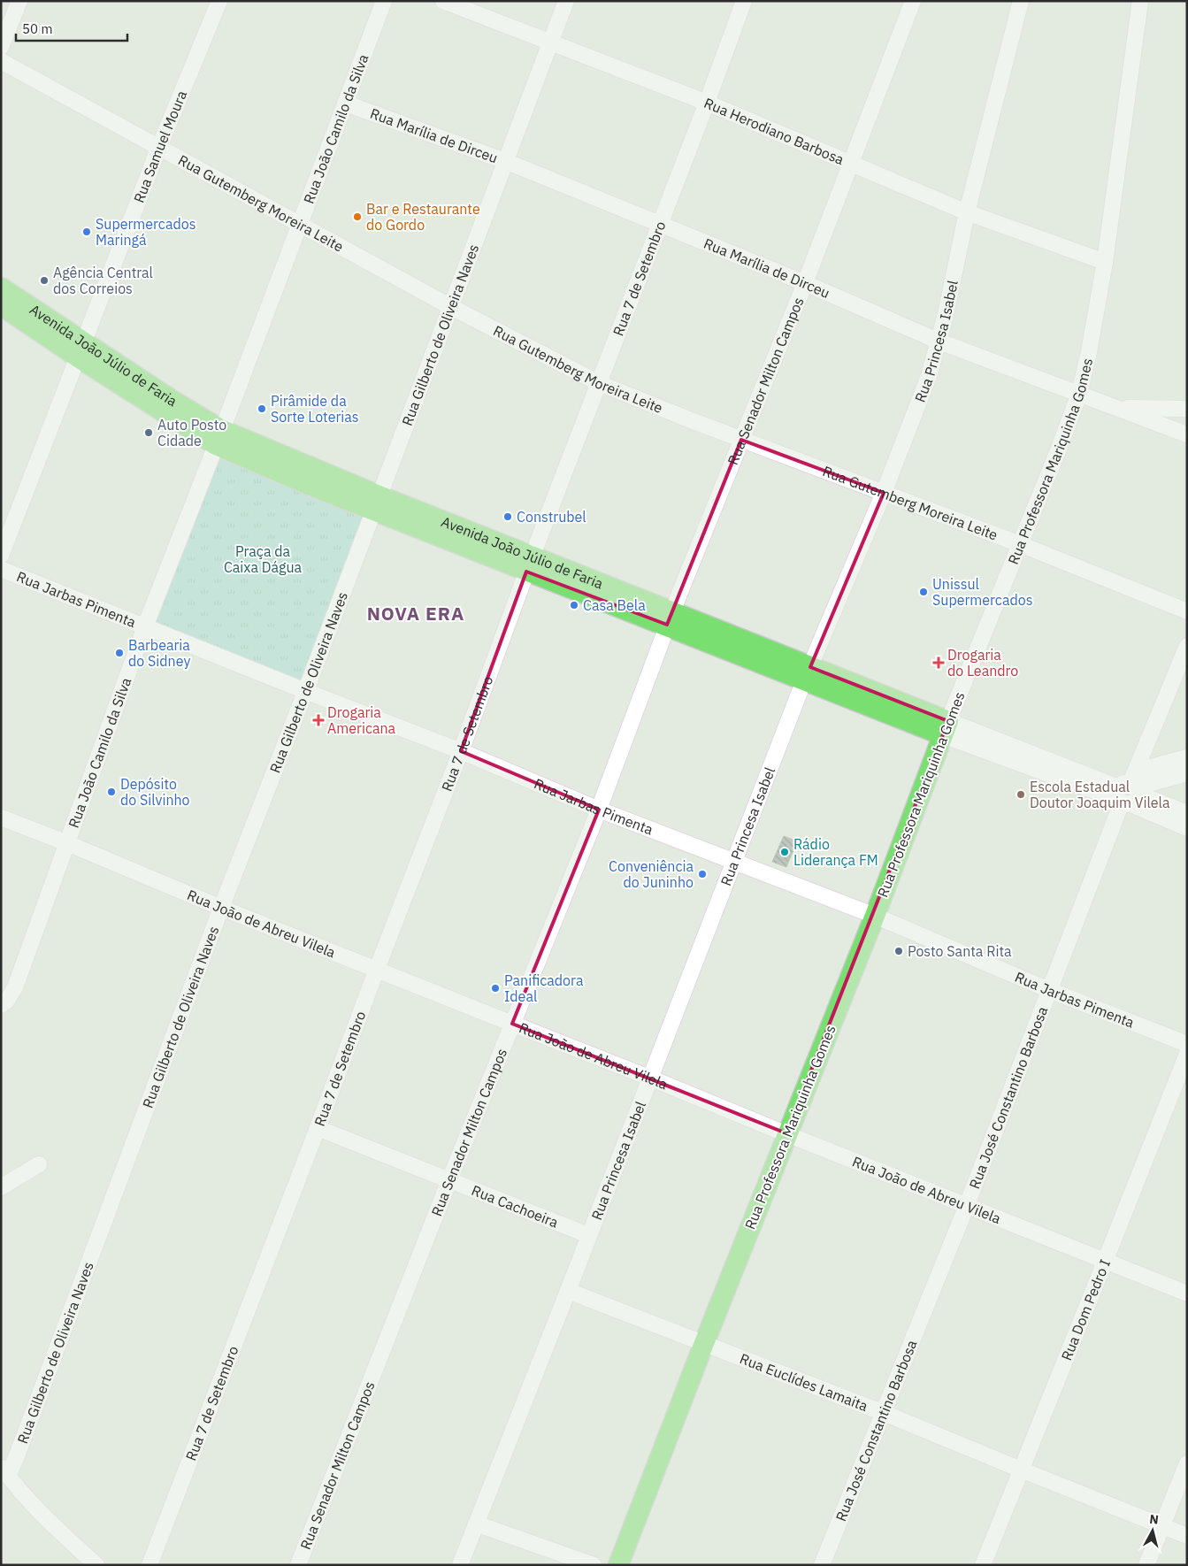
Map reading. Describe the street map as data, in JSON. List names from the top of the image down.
{
  "streets": {
    "main road": ["Avenida João Júlio de Faria", "Rua Professora Mariquinha Gomes"],
    "street": [
      "Rua João Camilo da Silva",
      "Rua Herodiano Barbosa",
      "Rua Marília de Dirceu",
      "Rua Samuel Moura",
      "Rua Gutemberg Moreira Leite",
      "Rua 7 de Setembro",
      "Rua Gilberto de Oliveira Naves",
      "Rua Princesa Isabel",
      "Rua Senador Milton Campos",
      "Rua Jarbas Pimenta",
      "Rua João de Abreu Vilela",
      "Rua José Constantino Barbosa",
      "Rua Cachoeira",
      "Rua Dom Pedro I",
      "Rua Euclídes Lamaita"
    ]
  },
  "crossings": [
    ["Rua João Camilo da Silva", "Rua Marília de Dirceu"],
    ["Rua João Camilo da Silva", "Rua Gutemberg Moreira Leite"],
    ["Rua João Camilo da Silva", "Avenida João Júlio de Faria"],
    ["Rua João Camilo da Silva", "Rua Jarbas Pimenta"],
    ["Rua João Camilo da Silva", "Rua João de Abreu Vilela"],
    ["Rua Herodiano Barbosa", "Rua 7 de Setembro"],
    ["Rua Herodiano Barbosa", "Rua Gilberto de Oliveira Naves"],
    ["Rua Herodiano Barbosa", "Rua Princesa Isabel"],
    ["Rua Herodiano Barbosa", "Rua Senador Milton Campos"],
    ["Rua Herodiano Barbosa", "Rua Professora Mariquinha Gomes"],
    ["Rua Marília de Dirceu", "Rua 7 de Setembro"],
    ["Rua Marília de Dirceu", "Rua Gilberto de Oliveira Naves"],
    ["Rua Marília de Dirceu", "Rua Princesa Isabel"],
    ["Rua Marília de Dirceu", "Rua Senador Milton Campos"],
    ["Rua Marília de Dirceu", "Rua Professora Mariquinha Gomes"],
    ["Rua Samuel Moura", "Rua Gutemberg Moreira Leite"],
    ["Rua Samuel Moura", "Avenida João Júlio de Faria"],
    ["Rua Gutemberg Moreira Leite", "Rua 7 de Setembro"],
    ["Rua Gutemberg Moreira Leite", "Rua Gilberto de Oliveira Naves"],
    ["Rua Gutemberg Moreira Leite", "Rua Princesa Isabel"],
    ["Rua Gutemberg Moreira Leite", "Rua Senador Milton Campos"],
    ["Rua Gutemberg Moreira Leite", "Rua Professora Mariquinha Gomes"],
    ["Rua 7 de Setembro", "Avenida João Júlio de Faria"],
    ["Rua 7 de Setembro", "Rua Jarbas Pimenta"],
    ["Rua 7 de Setembro", "Rua João de Abreu Vilela"],
    ["Rua 7 de Setembro", "Rua Cachoeira"],
    ["Rua Gilberto de Oliveira Naves", "Avenida João Júlio de Faria"],
    ["Rua Gilberto de Oliveira Naves", "Rua Jarbas Pimenta"],
    ["Rua Gilberto de Oliveira Naves", "Rua João de Abreu Vilela"],
    ["Rua Princesa Isabel", "Avenida João Júlio de Faria"],
    ["Rua Princesa Isabel", "Rua Jarbas Pimenta"],
    ["Rua Princesa Isabel", "Rua João de Abreu Vilela"],
    ["Rua Princesa Isabel", "Rua Cachoeira"],
    ["Rua Princesa Isabel", "Rua Euclídes Lamaita"],
    ["Avenida João Júlio de Faria", "Rua Senador Milton Campos"],
    ["Avenida João Júlio de Faria", "Rua Professora Mariquinha Gomes"],
    ["Avenida João Júlio de Faria", "Rua José Constantino Barbosa"],
    ["Rua Senador Milton Campos", "Rua Jarbas Pimenta"],
    ["Rua Senador Milton Campos", "Rua João de Abreu Vilela"],
    ["Rua Senador Milton Campos", "Rua Cachoeira"],
    ["Rua Professora Mariquinha Gomes", "Rua Jarbas Pimenta"],
    ["Rua Professora Mariquinha Gomes", "Rua João de Abreu Vilela"],
    ["Rua Professora Mariquinha Gomes", "Rua Euclídes Lamaita"],
    ["Rua Jarbas Pimenta", "Rua José Constantino Barbosa"],
    ["Rua João de Abreu Vilela", "Rua José Constantino Barbosa"],
    ["Rua João de Abreu Vilela", "Rua Dom Pedro I"],
    ["Rua José Constantino Barbosa", "Rua Euclídes Lamaita"],
    ["Rua Dom Pedro I", "Rua Euclídes Lamaita"]
  ],
  "districts": ["NOVA ERA"],
  "parks": ["Praça da Caixa Dágua"],
  "places": {
    "other": [
      "Bar e Restaurante do Gordo",
      "Supermercados Maringá",
      "Agência Central dos Correios",
      "Pirâmide da Sorte Loterias",
      "Auto Posto Cidade",
      "Construbel",
      "Unissul Supermercados",
      "Casa Bela",
      "Barbearia do Sidney",
      "Depósito do Silvinho",
      "Escola Estadual Doutor Joaquim Vilela",
      "Rádio Liderança FM",
      "Conveniência do Juninho",
      "Posto Santa Rita",
      "Panificadora Ideal"
    ],
    "health": ["Drogaria do Leandro", "Drogaria Americana"]
  },
  "scale_bar": "50 m",
  "north": "top"
}
